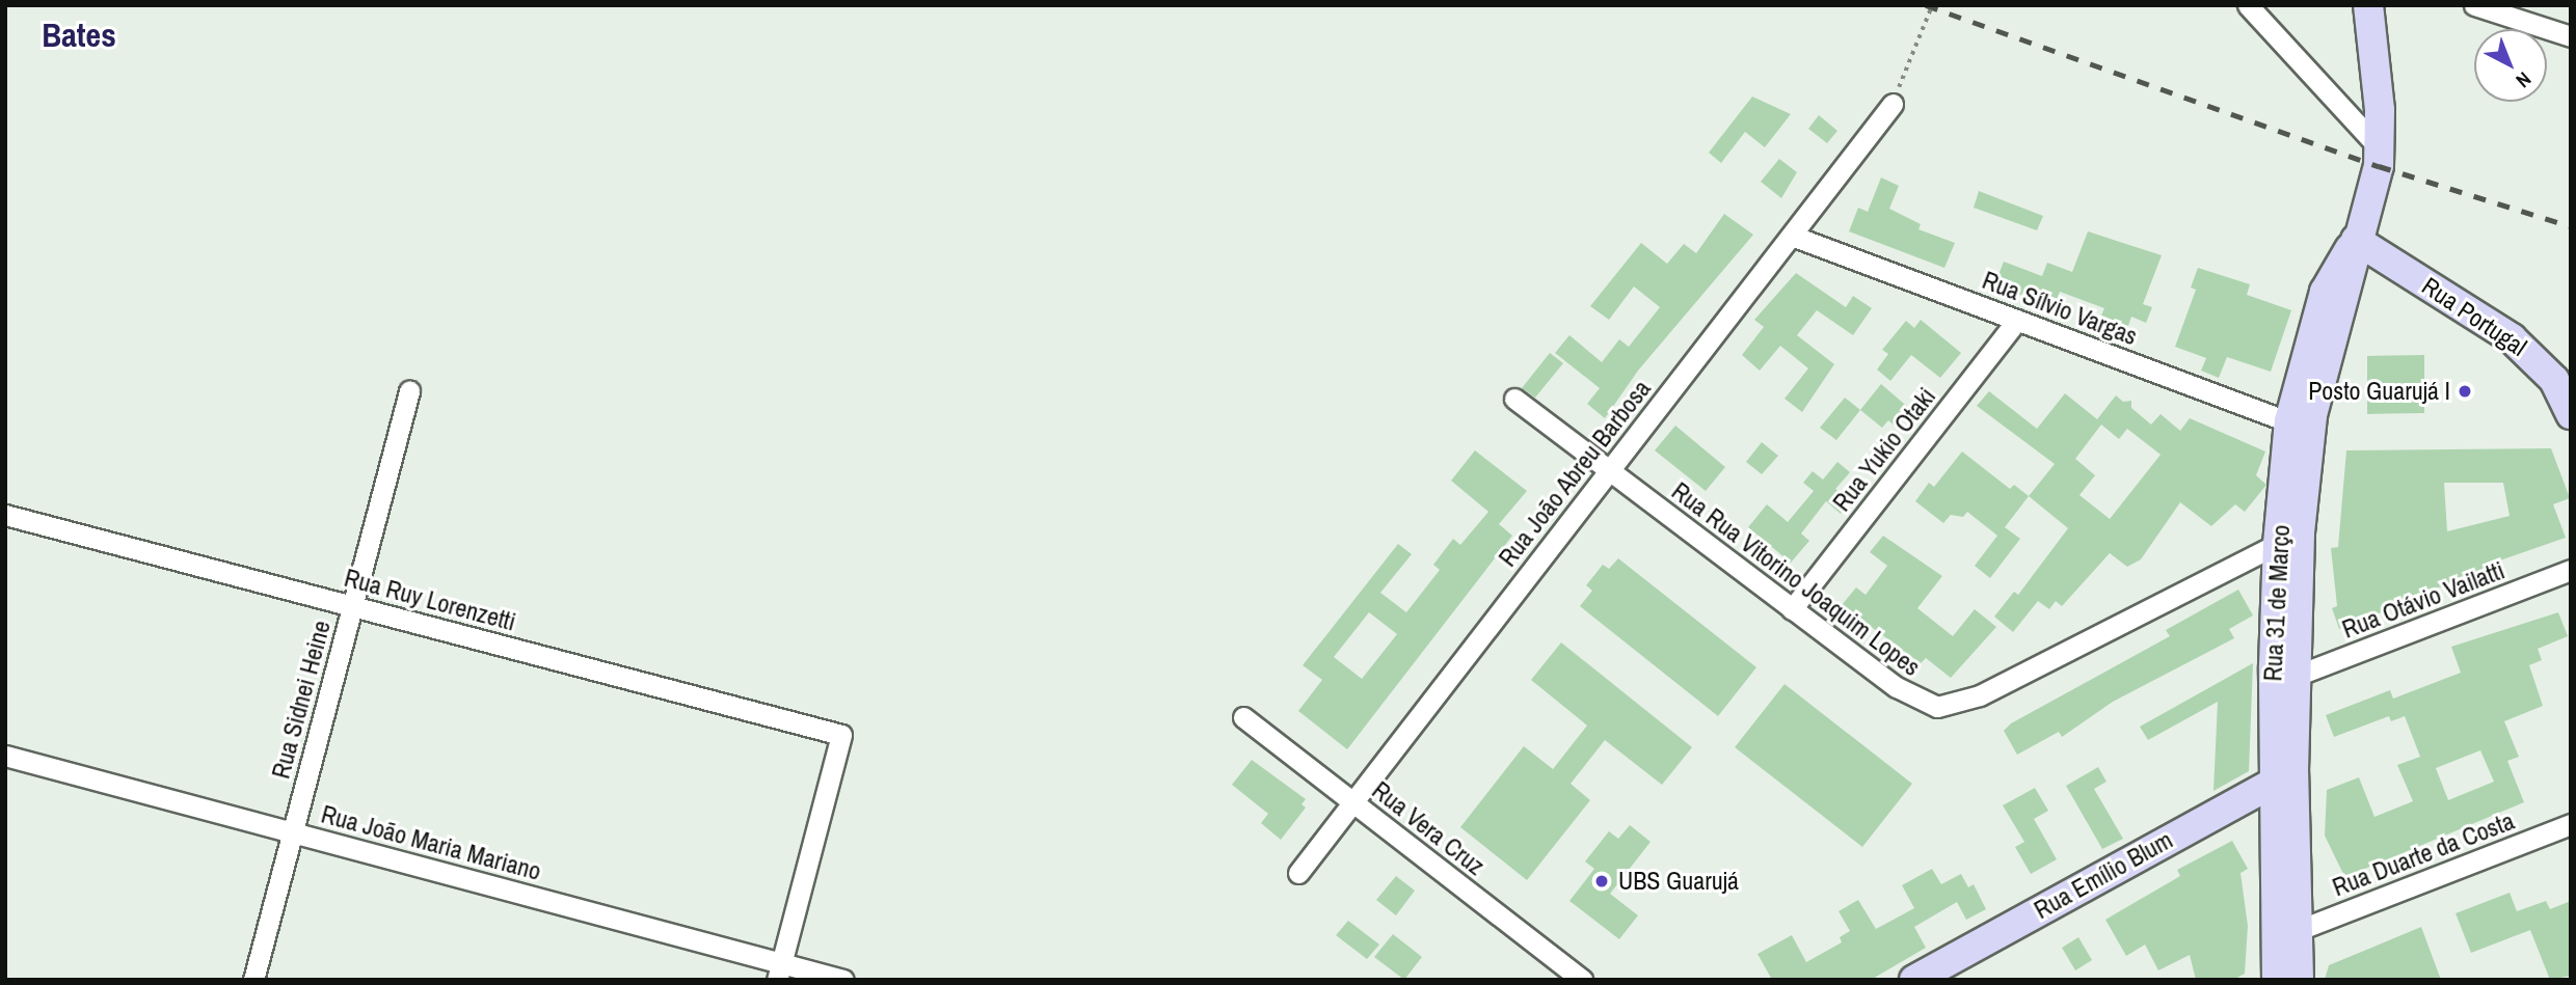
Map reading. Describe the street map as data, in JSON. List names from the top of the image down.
{
  "streets": {
    "main road": ["Rua Portugal", "Rua 31 de Março", "Rua Emílio Blum"],
    "street": [
      "Rua Sílvio Vargas",
      "Rua Yukio Otaki",
      "Rua João Abreu Barbosa",
      "Rua Rua Vitorino Joaquim Lopes",
      "Rua Ruy Lorenzetti",
      "Rua Otávio Vailatti",
      "Rua Sidnei Heine",
      "Rua Vera Cruz",
      "Rua João Maria Mariano",
      "Rua Duarte da Costa"
    ]
  },
  "crossings": [
    ["Rua Sílvio Vargas", "Rua Yukio Otaki"],
    ["Rua Sílvio Vargas", "Rua João Abreu Barbosa"],
    ["Rua Sílvio Vargas", "Rua 31 de Março"],
    ["Rua Portugal", "Rua 31 de Março"],
    ["Rua Yukio Otaki", "Rua Rua Vitorino Joaquim Lopes"],
    ["Rua João Abreu Barbosa", "Rua Rua Vitorino Joaquim Lopes"],
    ["Rua João Abreu Barbosa", "Rua Vera Cruz"],
    ["Rua Rua Vitorino Joaquim Lopes", "Rua 31 de Março"],
    ["Rua Ruy Lorenzetti", "Rua Sidnei Heine"],
    ["Rua Ruy Lorenzetti", "Rua João Maria Mariano"],
    ["Rua Otávio Vailatti", "Rua 31 de Março"],
    ["Rua 31 de Março", "Rua Duarte da Costa"],
    ["Rua 31 de Março", "Rua Emílio Blum"],
    ["Rua Sidnei Heine", "Rua João Maria Mariano"]
  ],
  "districts": ["Bates"],
  "places": ["Posto Guarujá I", "UBS Guarujá"],
  "north": "bottom right"
}
